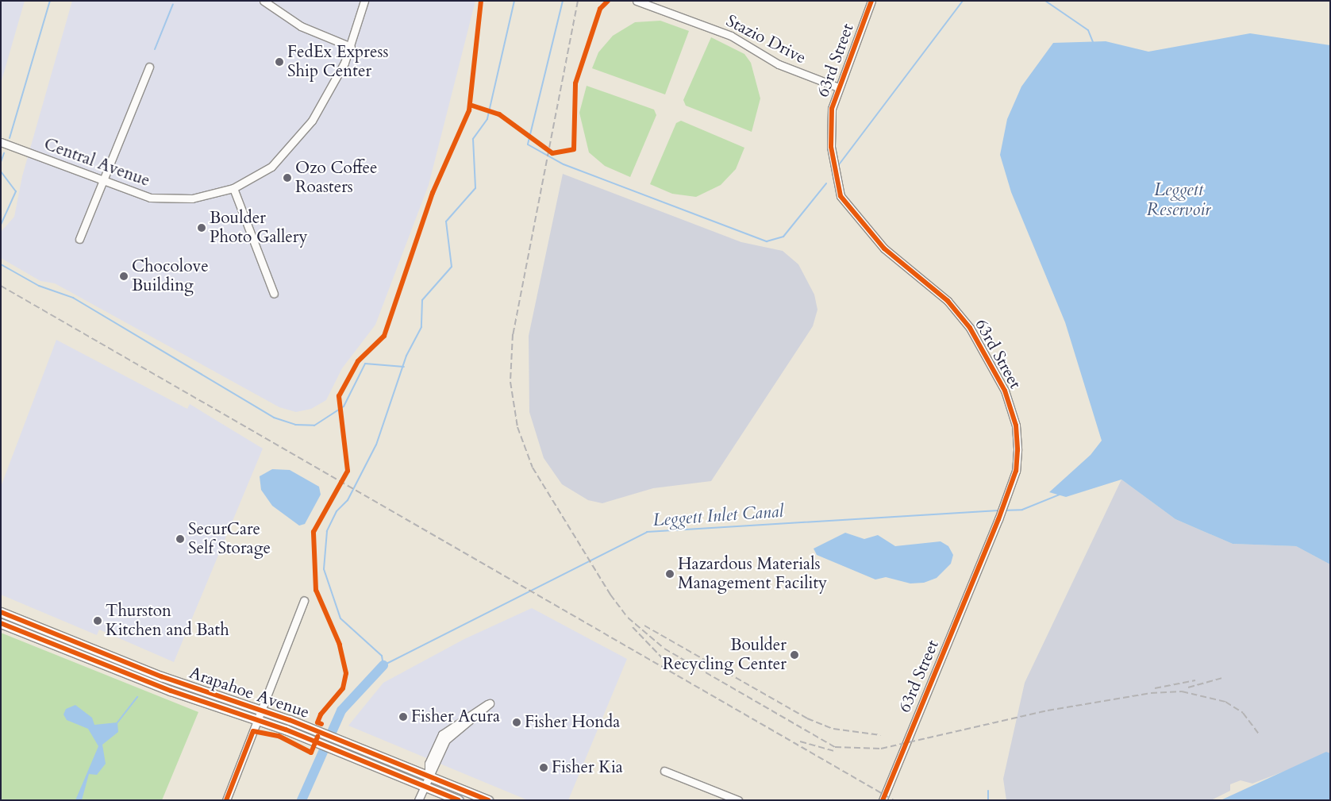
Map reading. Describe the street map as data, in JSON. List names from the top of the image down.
{
  "streets": {
    "main road": ["Arapahoe Avenue"],
    "street": ["Stazio Drive", "63rd Street", "Central Avenue"]
  },
  "crossings": [
    ["Stazio Drive", "63rd Street"]
  ],
  "water": ["Leggett Reservoir", "Leggett Inlet Canal"],
  "places": [
    "FedEx Express Ship Center",
    "Ozo Coffee Roasters",
    "Boulder Photo Gallery",
    "Chocolove Building",
    "SecurCare Self Storage",
    "Hazardous Materials Management Facility",
    "Thurston Kitchen and Bath",
    "Boulder Recycling Center",
    "Fisher Acura",
    "Fisher Honda",
    "Fisher Kia"
  ]
}
